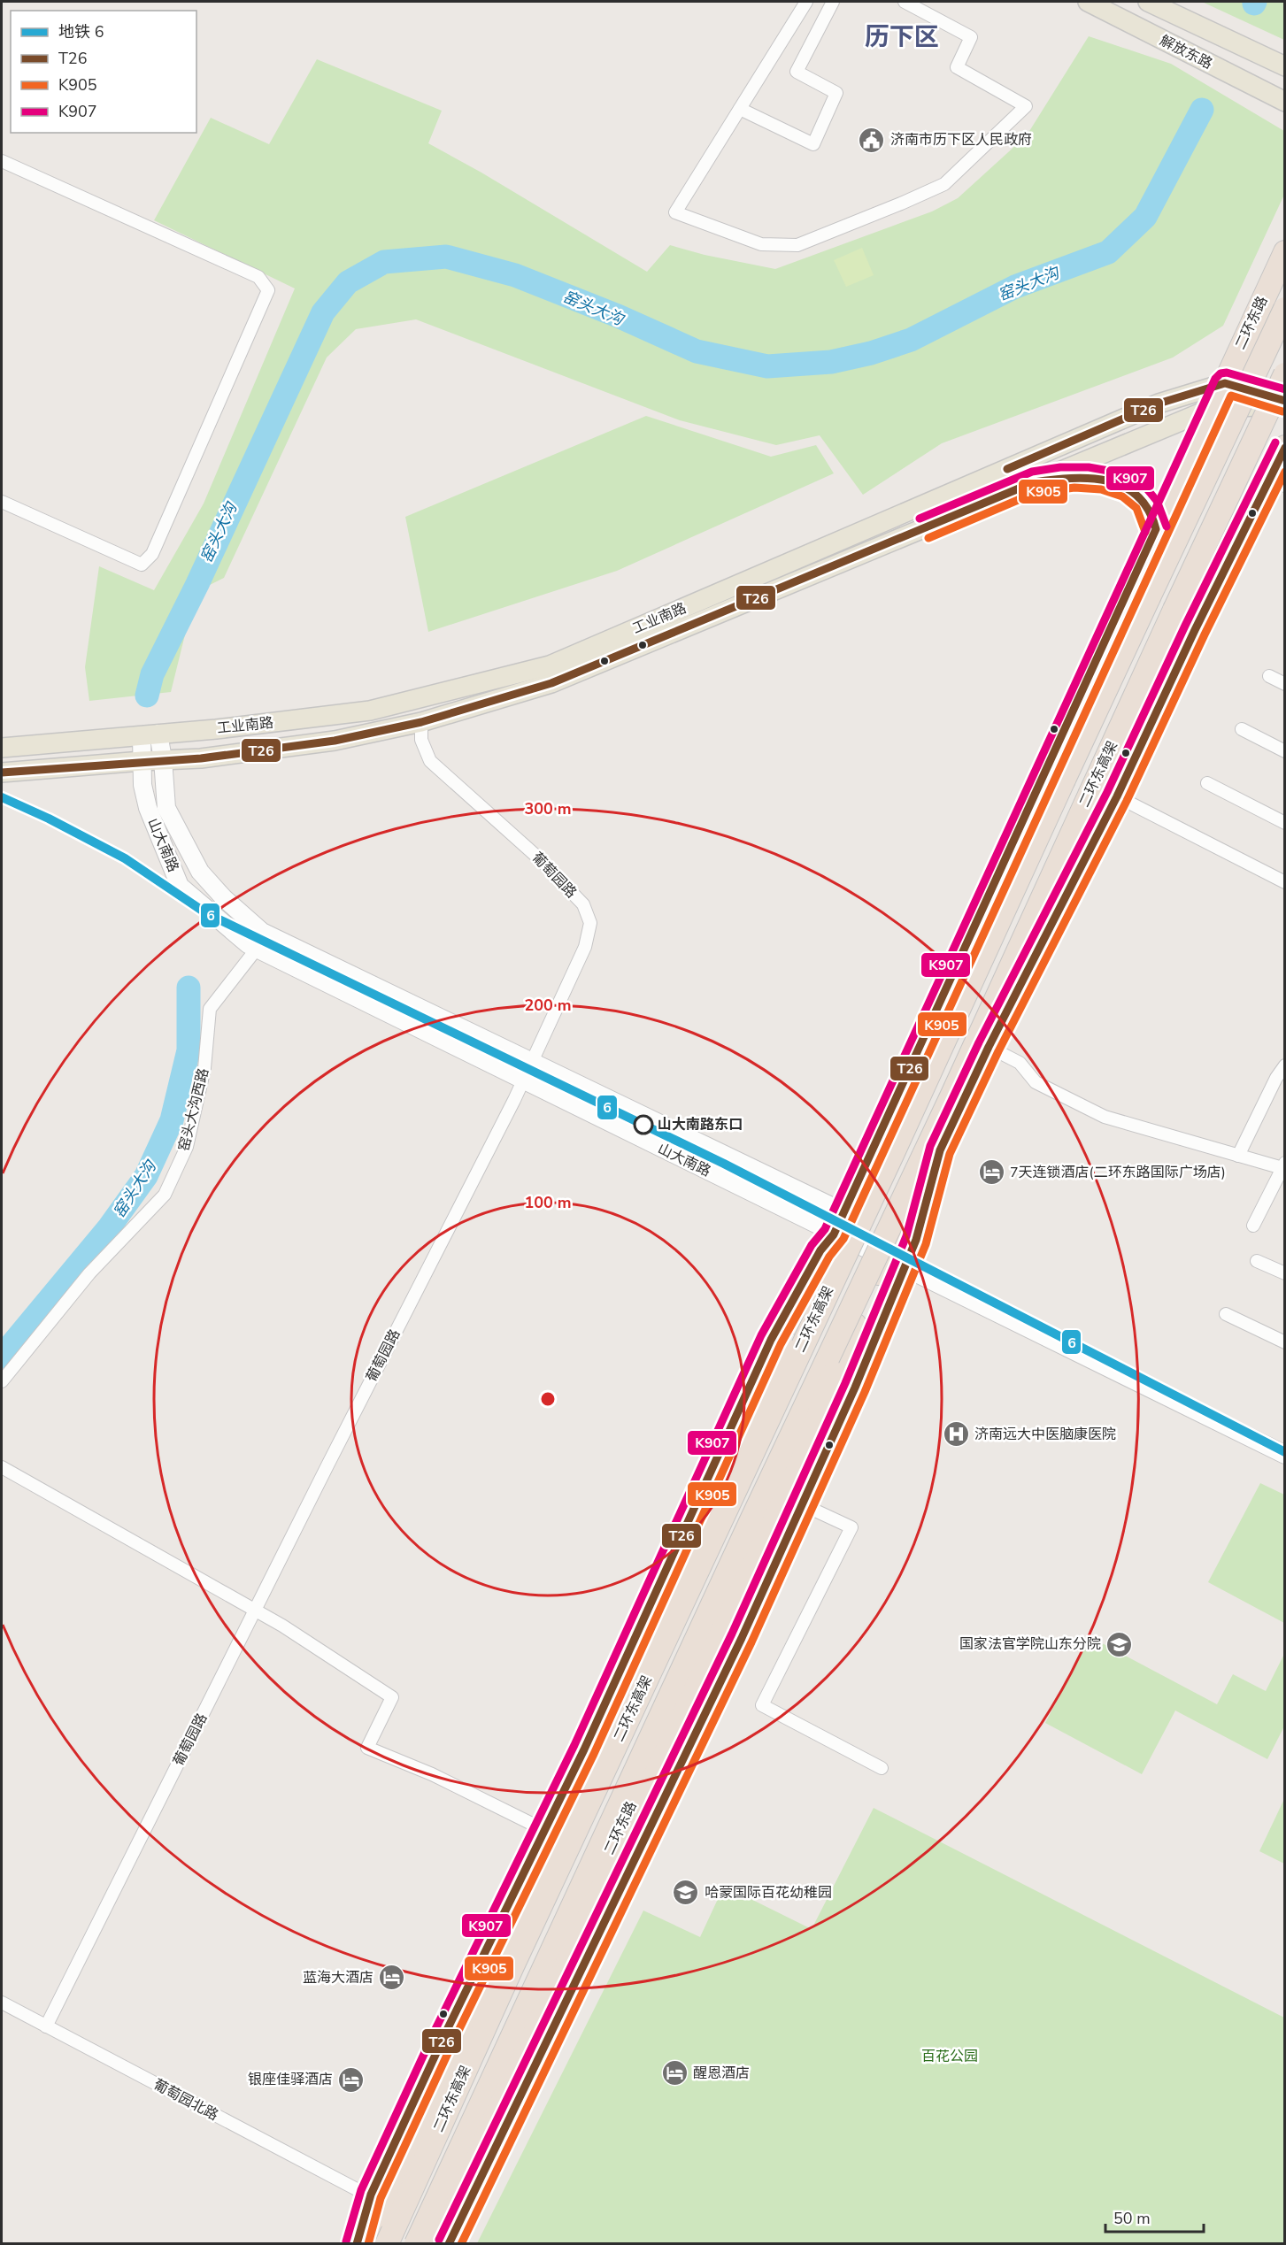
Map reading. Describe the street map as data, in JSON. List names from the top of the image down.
{
  "streets": {
    "highway": ["二环东路", "二环东高架"],
    "main road": ["解放东路", "工业南路", "山大南路"],
    "street": ["葡萄园路", "窑头大沟西路", "葡萄园北路"]
  },
  "crossings": [
    ["二环东路", "工业南路"],
    ["二环东路", "二环东高架"],
    ["二环东路", "山大南路"],
    ["二环东路", "葡萄园北路"],
    ["工业南路", "山大南路"],
    ["工业南路", "葡萄园路"],
    ["二环东高架", "山大南路"],
    ["山大南路", "葡萄园路"],
    ["山大南路", "窑头大沟西路"],
    ["葡萄园路", "葡萄园北路"]
  ],
  "districts": ["历下区"],
  "water": ["窑头大沟"],
  "parks": ["百花公园"],
  "places": {
    "public building": ["济南市历下区人民政府"],
    "other": ["山大南路东口"],
    "hotel": [
      "7天连锁酒店(二环东路国际广场店)",
      "蓝海大酒店",
      "醒恩酒店",
      "银座佳驿酒店"
    ],
    "hospital": ["济南远大中医脑康医院"],
    "school or university": ["国家法官学院山东分院", "哈蒙国际百花幼稚园"]
  },
  "lines": [
    "transit line K907",
    "transit line T26",
    "transit line K905",
    "metro line 6"
  ],
  "legend": [
    "地铁 6",
    "T26",
    "K905",
    "K907"
  ],
  "scale_bar": "50 m",
  "rings": ["300 m", "200 m", "100 m"]
}
